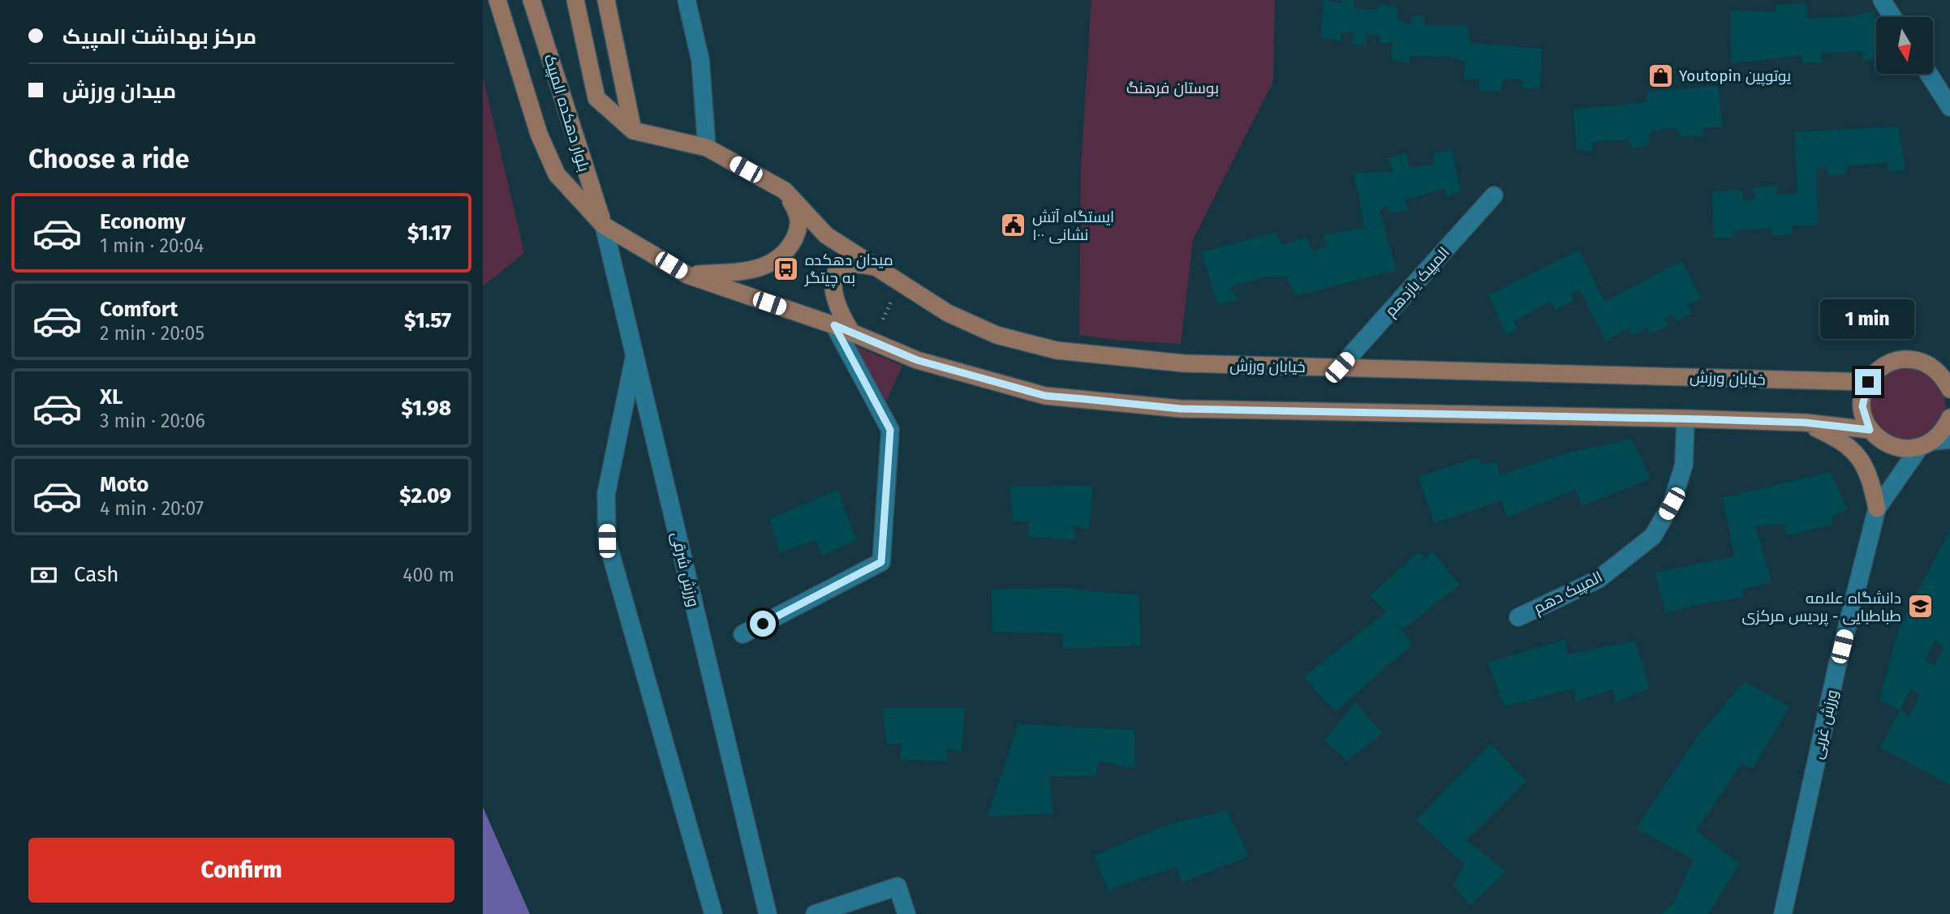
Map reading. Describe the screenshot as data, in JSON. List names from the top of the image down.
{
  "streets": {
    "main road": ["بلوار دهکده المپیک", "خیابان ورزش"],
    "street": [
      "المپیک یازدهم",
      "ورزش شرقی",
      "المپیک دهم",
      "ورزش غربی"
    ]
  },
  "crossings": [
    ["بلوار دهکده المپیک", "ورزش شرقی"],
    ["المپیک یازدهم", "خیابان ورزش"]
  ],
  "parks": ["بوستان فرهنگ"],
  "places": {
    "shop": ["Youtopin یوتوپین"],
    "public building": ["ایستگاه آتش نشانی ۱۰۰"],
    "bus stop": ["میدان دهکده به چیتگر"],
    "school or university": ["دانشگاه علامه طباطبایی - پردیس مرکزی"]
  },
  "north": "bottom",
  "page": {
    "banner": ["مرکز بهداشت المپیک", "میدان ورزش"],
    "heading": "Choose a ride",
    "list": [
      {
        "name": "Economy",
        "note": "1 min · 20:04",
        "value": "$1.17"
      },
      {
        "name": "Comfort",
        "note": "2 min · 20:05",
        "value": "$1.57"
      },
      {
        "name": "XL",
        "note": "3 min · 20:06",
        "value": "$1.98"
      },
      {
        "name": "Moto",
        "note": "4 min · 20:07",
        "value": "$2.09"
      }
    ],
    "bubble": "1 min",
    "pay": ["Cash", "400 m"],
    "buttons": "Confirm"
  }
}
